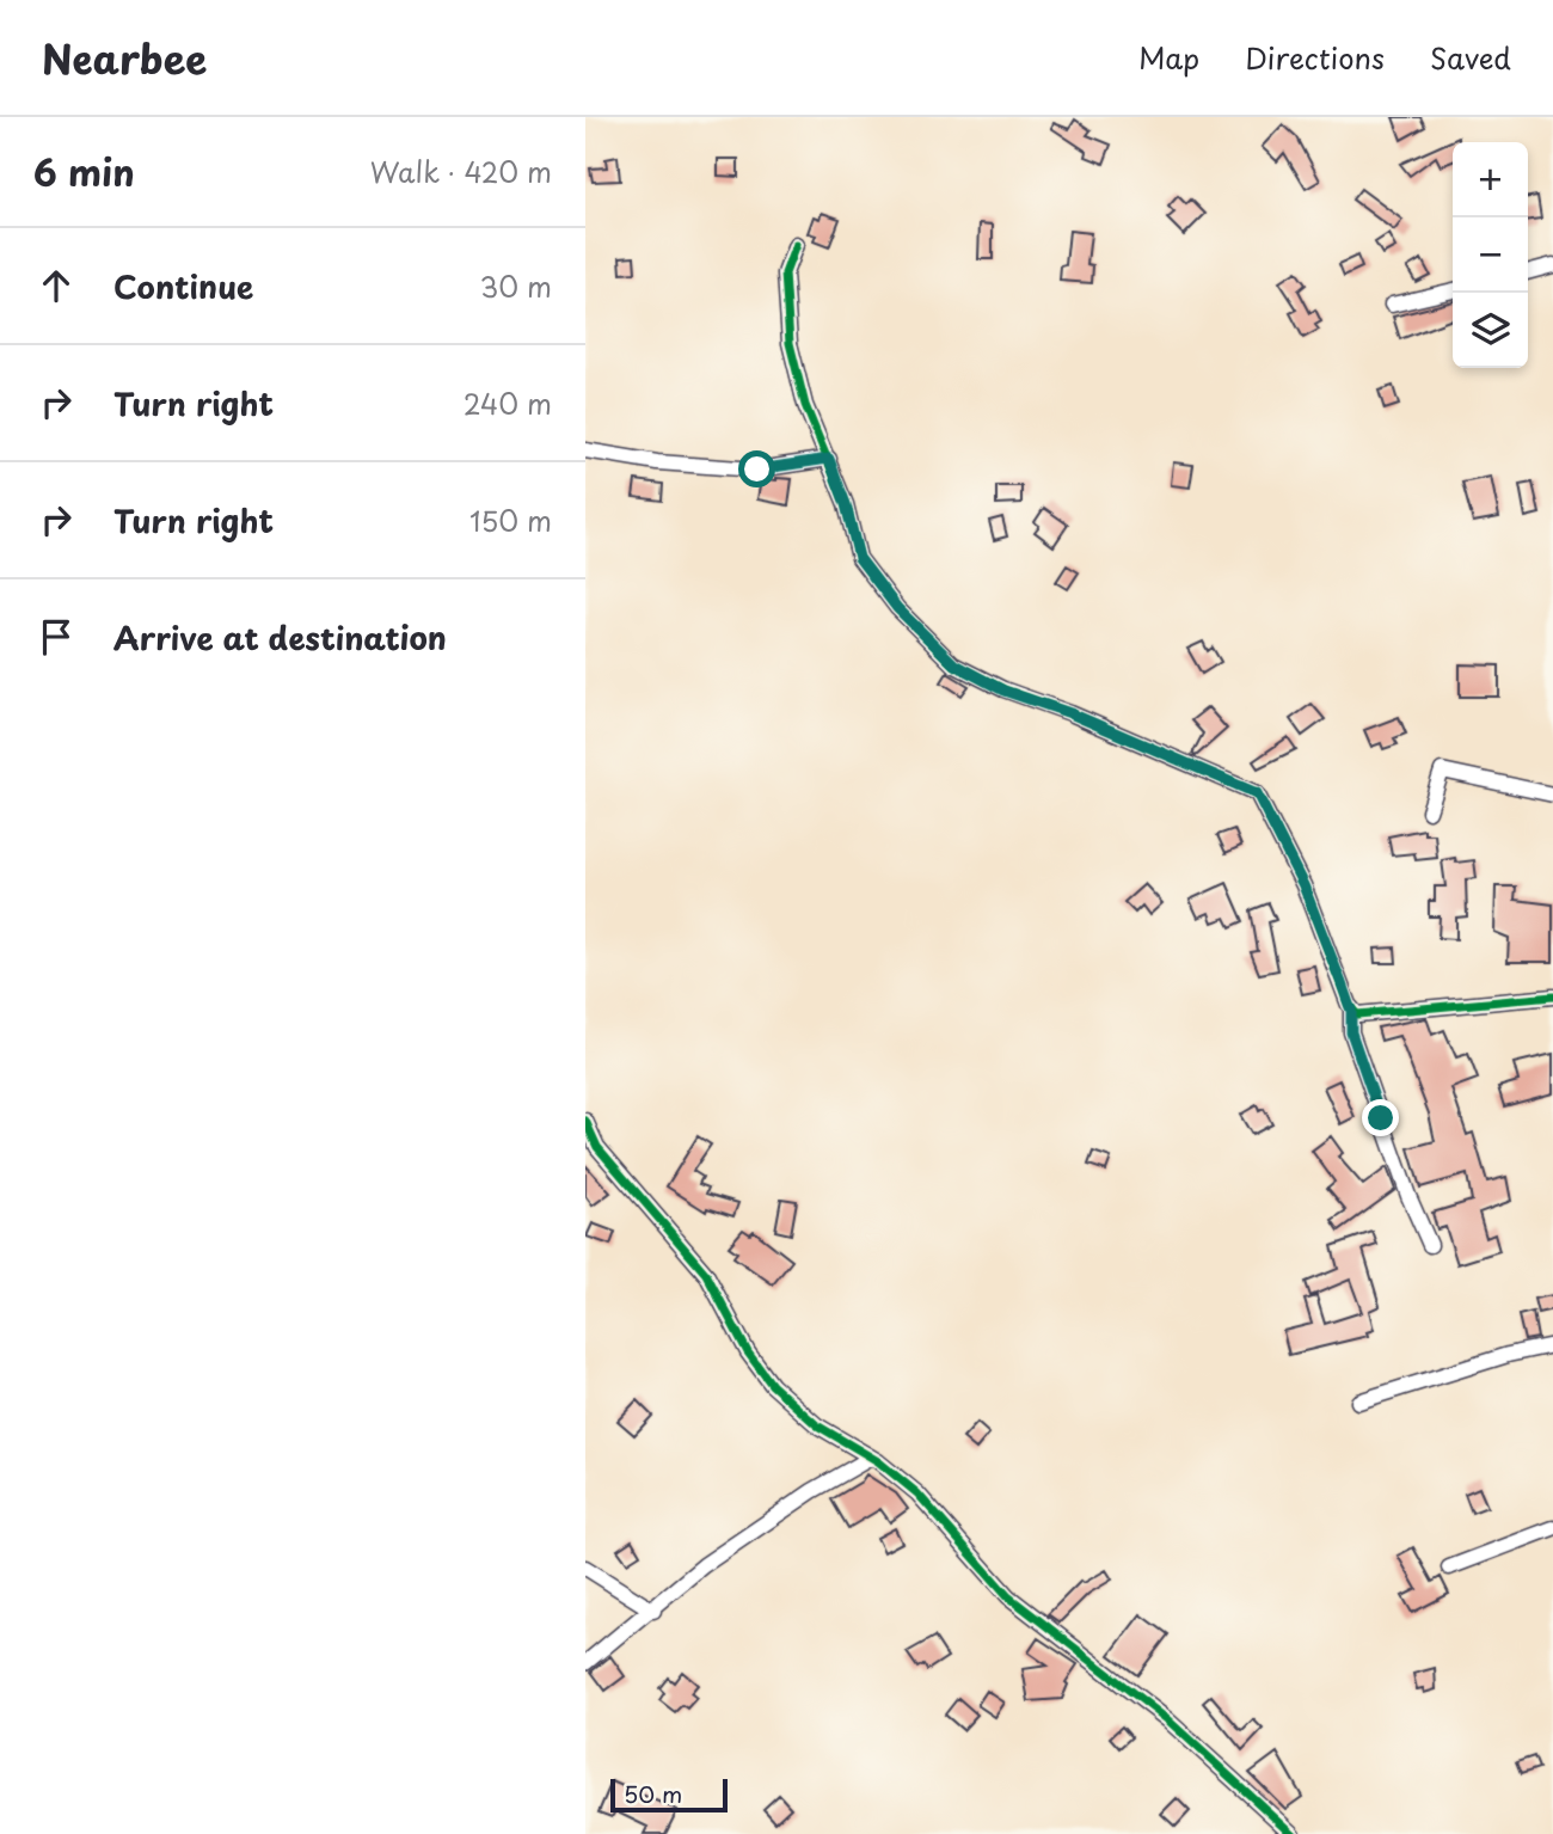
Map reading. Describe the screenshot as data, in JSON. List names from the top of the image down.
{
  "scale_bar": "50 m",
  "page": {
    "header": "Nearbee",
    "nav": ["Map", "Directions", "Saved"],
    "heading": ["6 min", "Walk · 420 m"],
    "map_buttons": ["+", "−"],
    "list": [
      ["Continue", "30 m"],
      ["Turn right", "240 m"],
      ["Turn right", "150 m"],
      "Arrive at destination"
    ],
    "scale": "50 m"
  }
}
